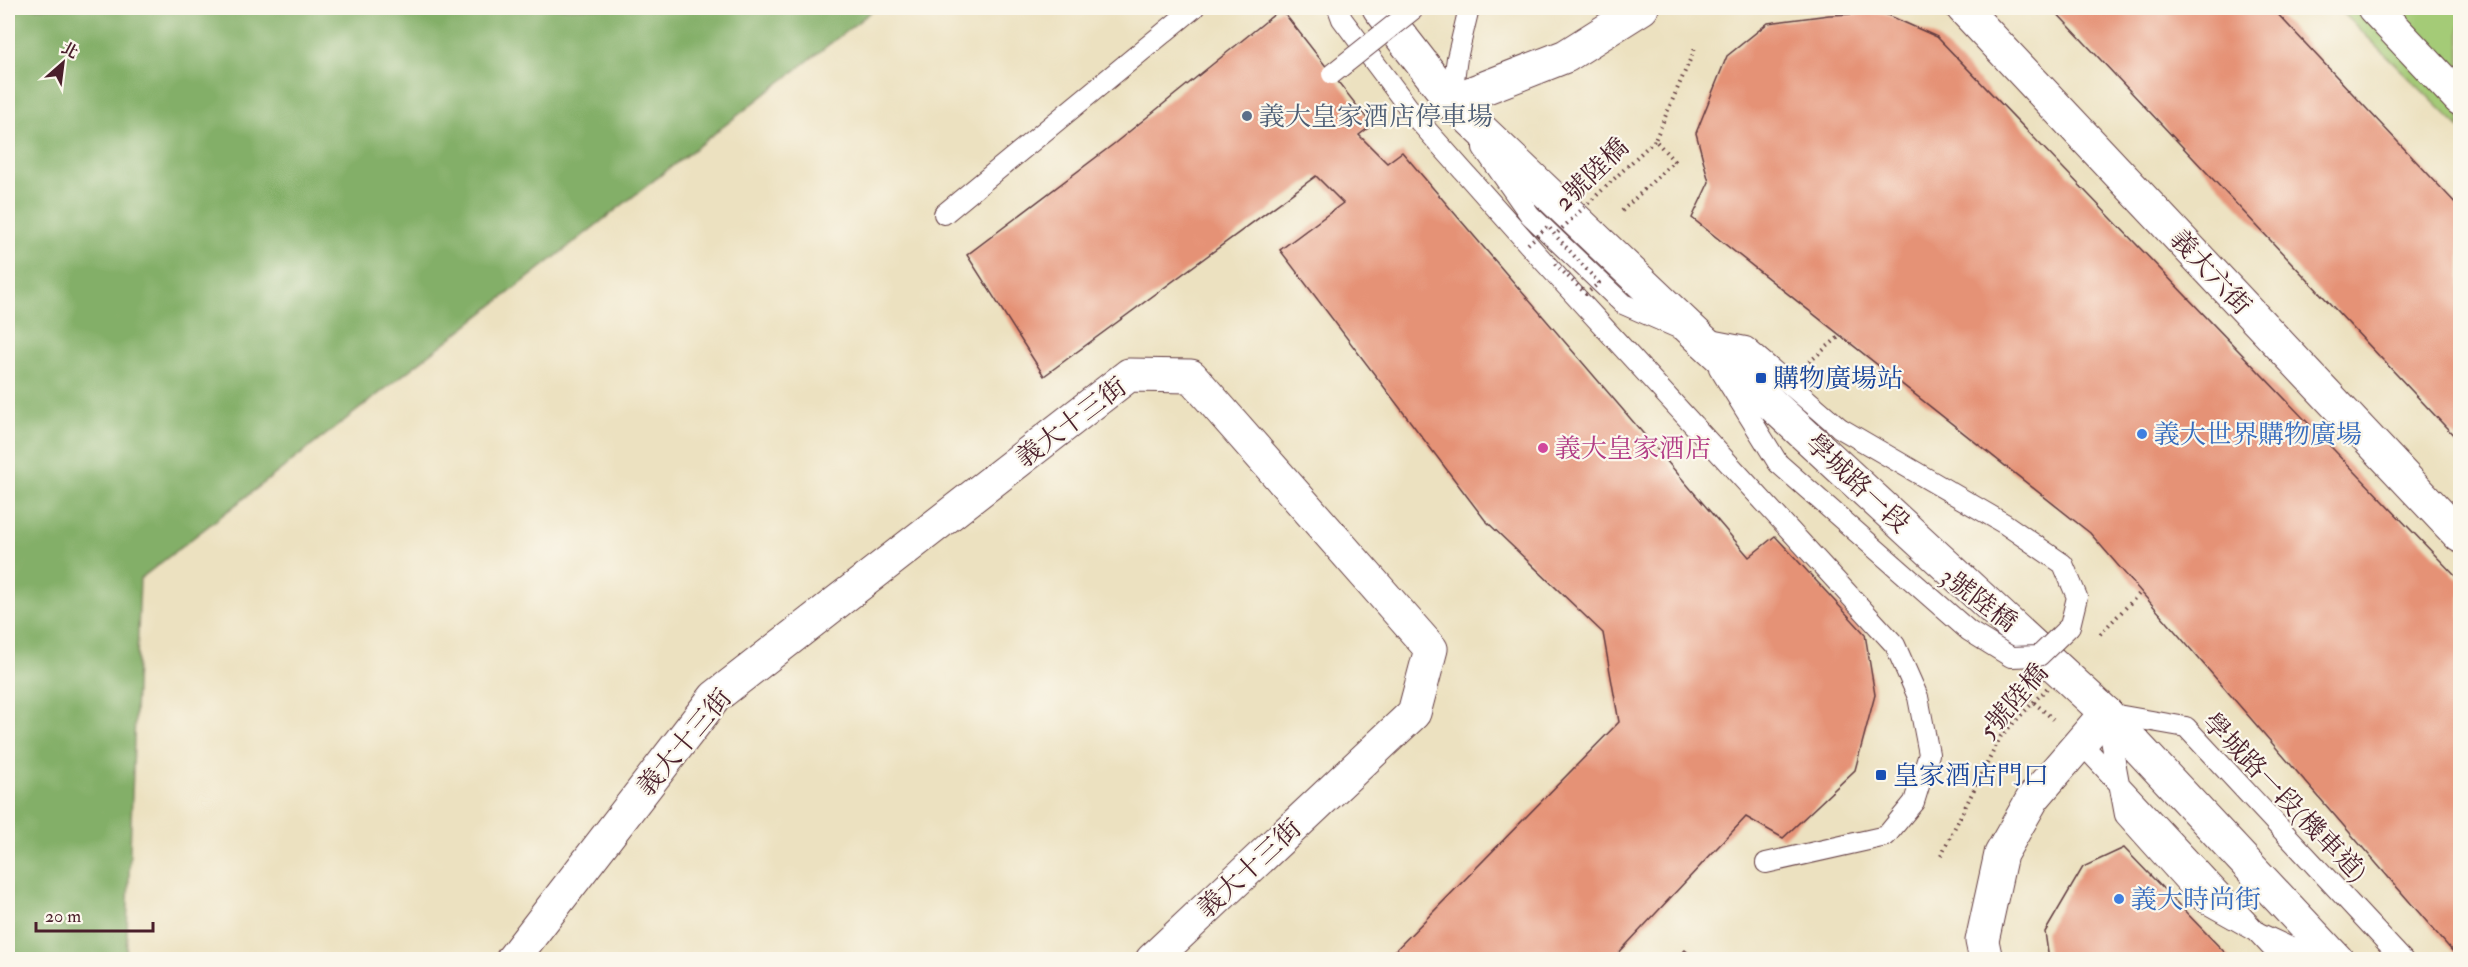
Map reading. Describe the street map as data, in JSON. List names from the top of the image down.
{
  "streets": {
    "street": ["義大六街", "義大十三街", "學城路一段"],
    "lane": ["3號陸橋", "學城路一段(機車道)"],
    "path": ["2號陸橋", "5號陸橋"]
  },
  "crossings": [
    ["學城路一段", "3號陸橋"],
    ["學城路一段", "學城路一段(機車道)"]
  ],
  "places": {
    "other": [
      "義大皇家酒店停車場",
      "義大世界購物廣場",
      "義大皇家酒店",
      "義大時尚街"
    ],
    "transit": ["購物廣場站", "皇家酒店門口"]
  },
  "scale_bar": "20 m",
  "north": "top right"
}
